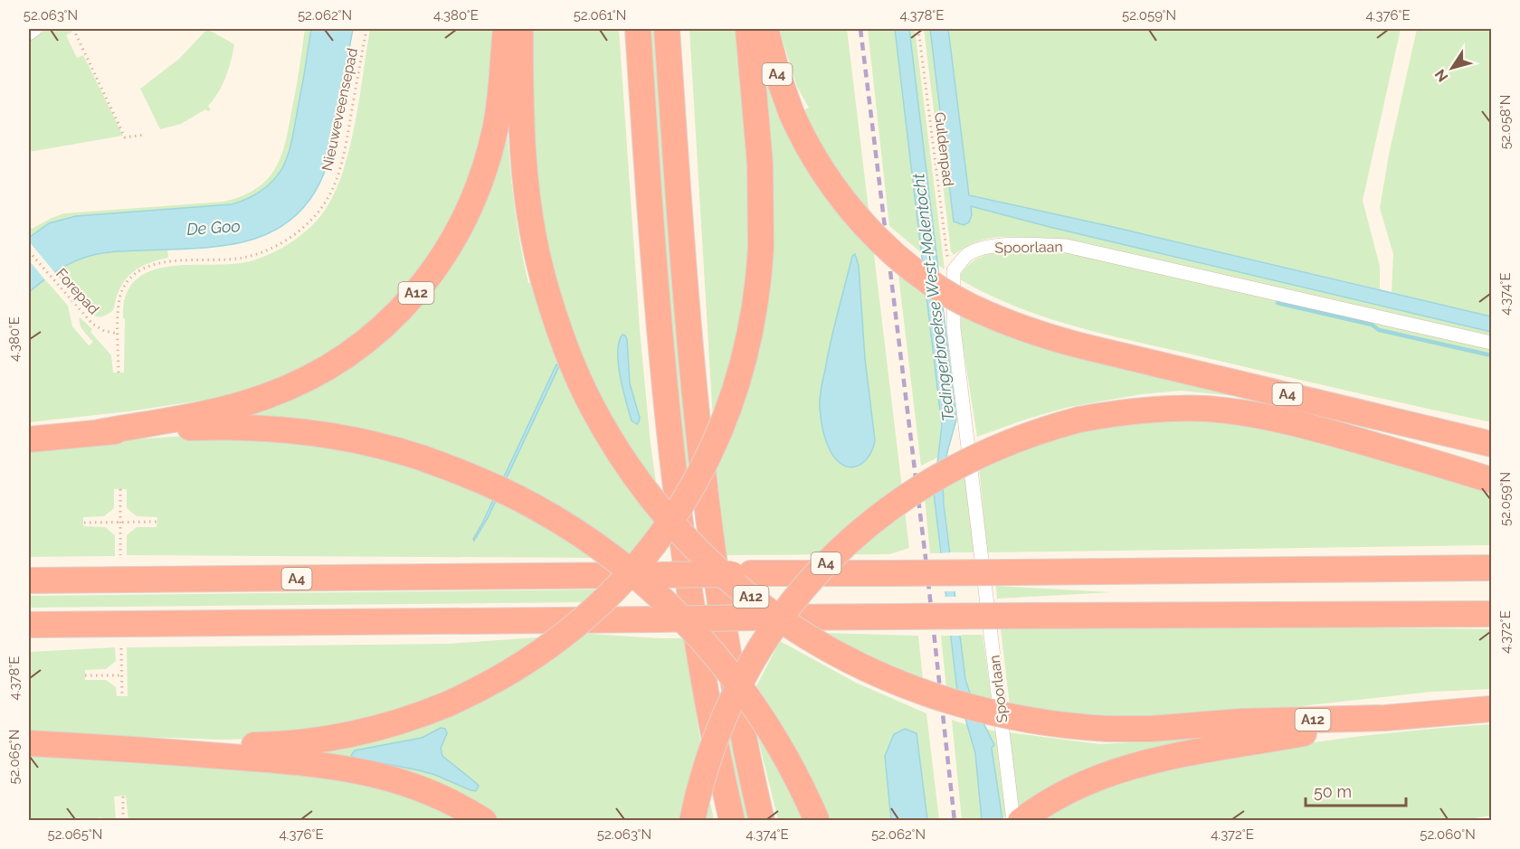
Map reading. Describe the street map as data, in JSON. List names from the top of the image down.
{
  "streets": {
    "highway": ["A4", "A12"],
    "street": ["Spoorlaan"],
    "path": ["Nieuweveensepad", "Guldenpad", "Forepad"]
  },
  "crossings": [
    ["Nieuweveensepad", "Forepad"],
    ["Guldenpad", "Spoorlaan"]
  ],
  "water": ["De Goo", "Tedingerbroekse West-Molentocht"],
  "scale_bar": "50 m",
  "north": "bottom left",
  "coordinates": [
    "52.063°N",
    "52.062°N",
    "4.380°E",
    "52.061°N",
    "4.378°E",
    "52.059°N",
    "4.376°E",
    "52.058°N",
    "4.374°E",
    "4.372°E",
    "52.065°N",
    "52.060°N"
  ]
}
